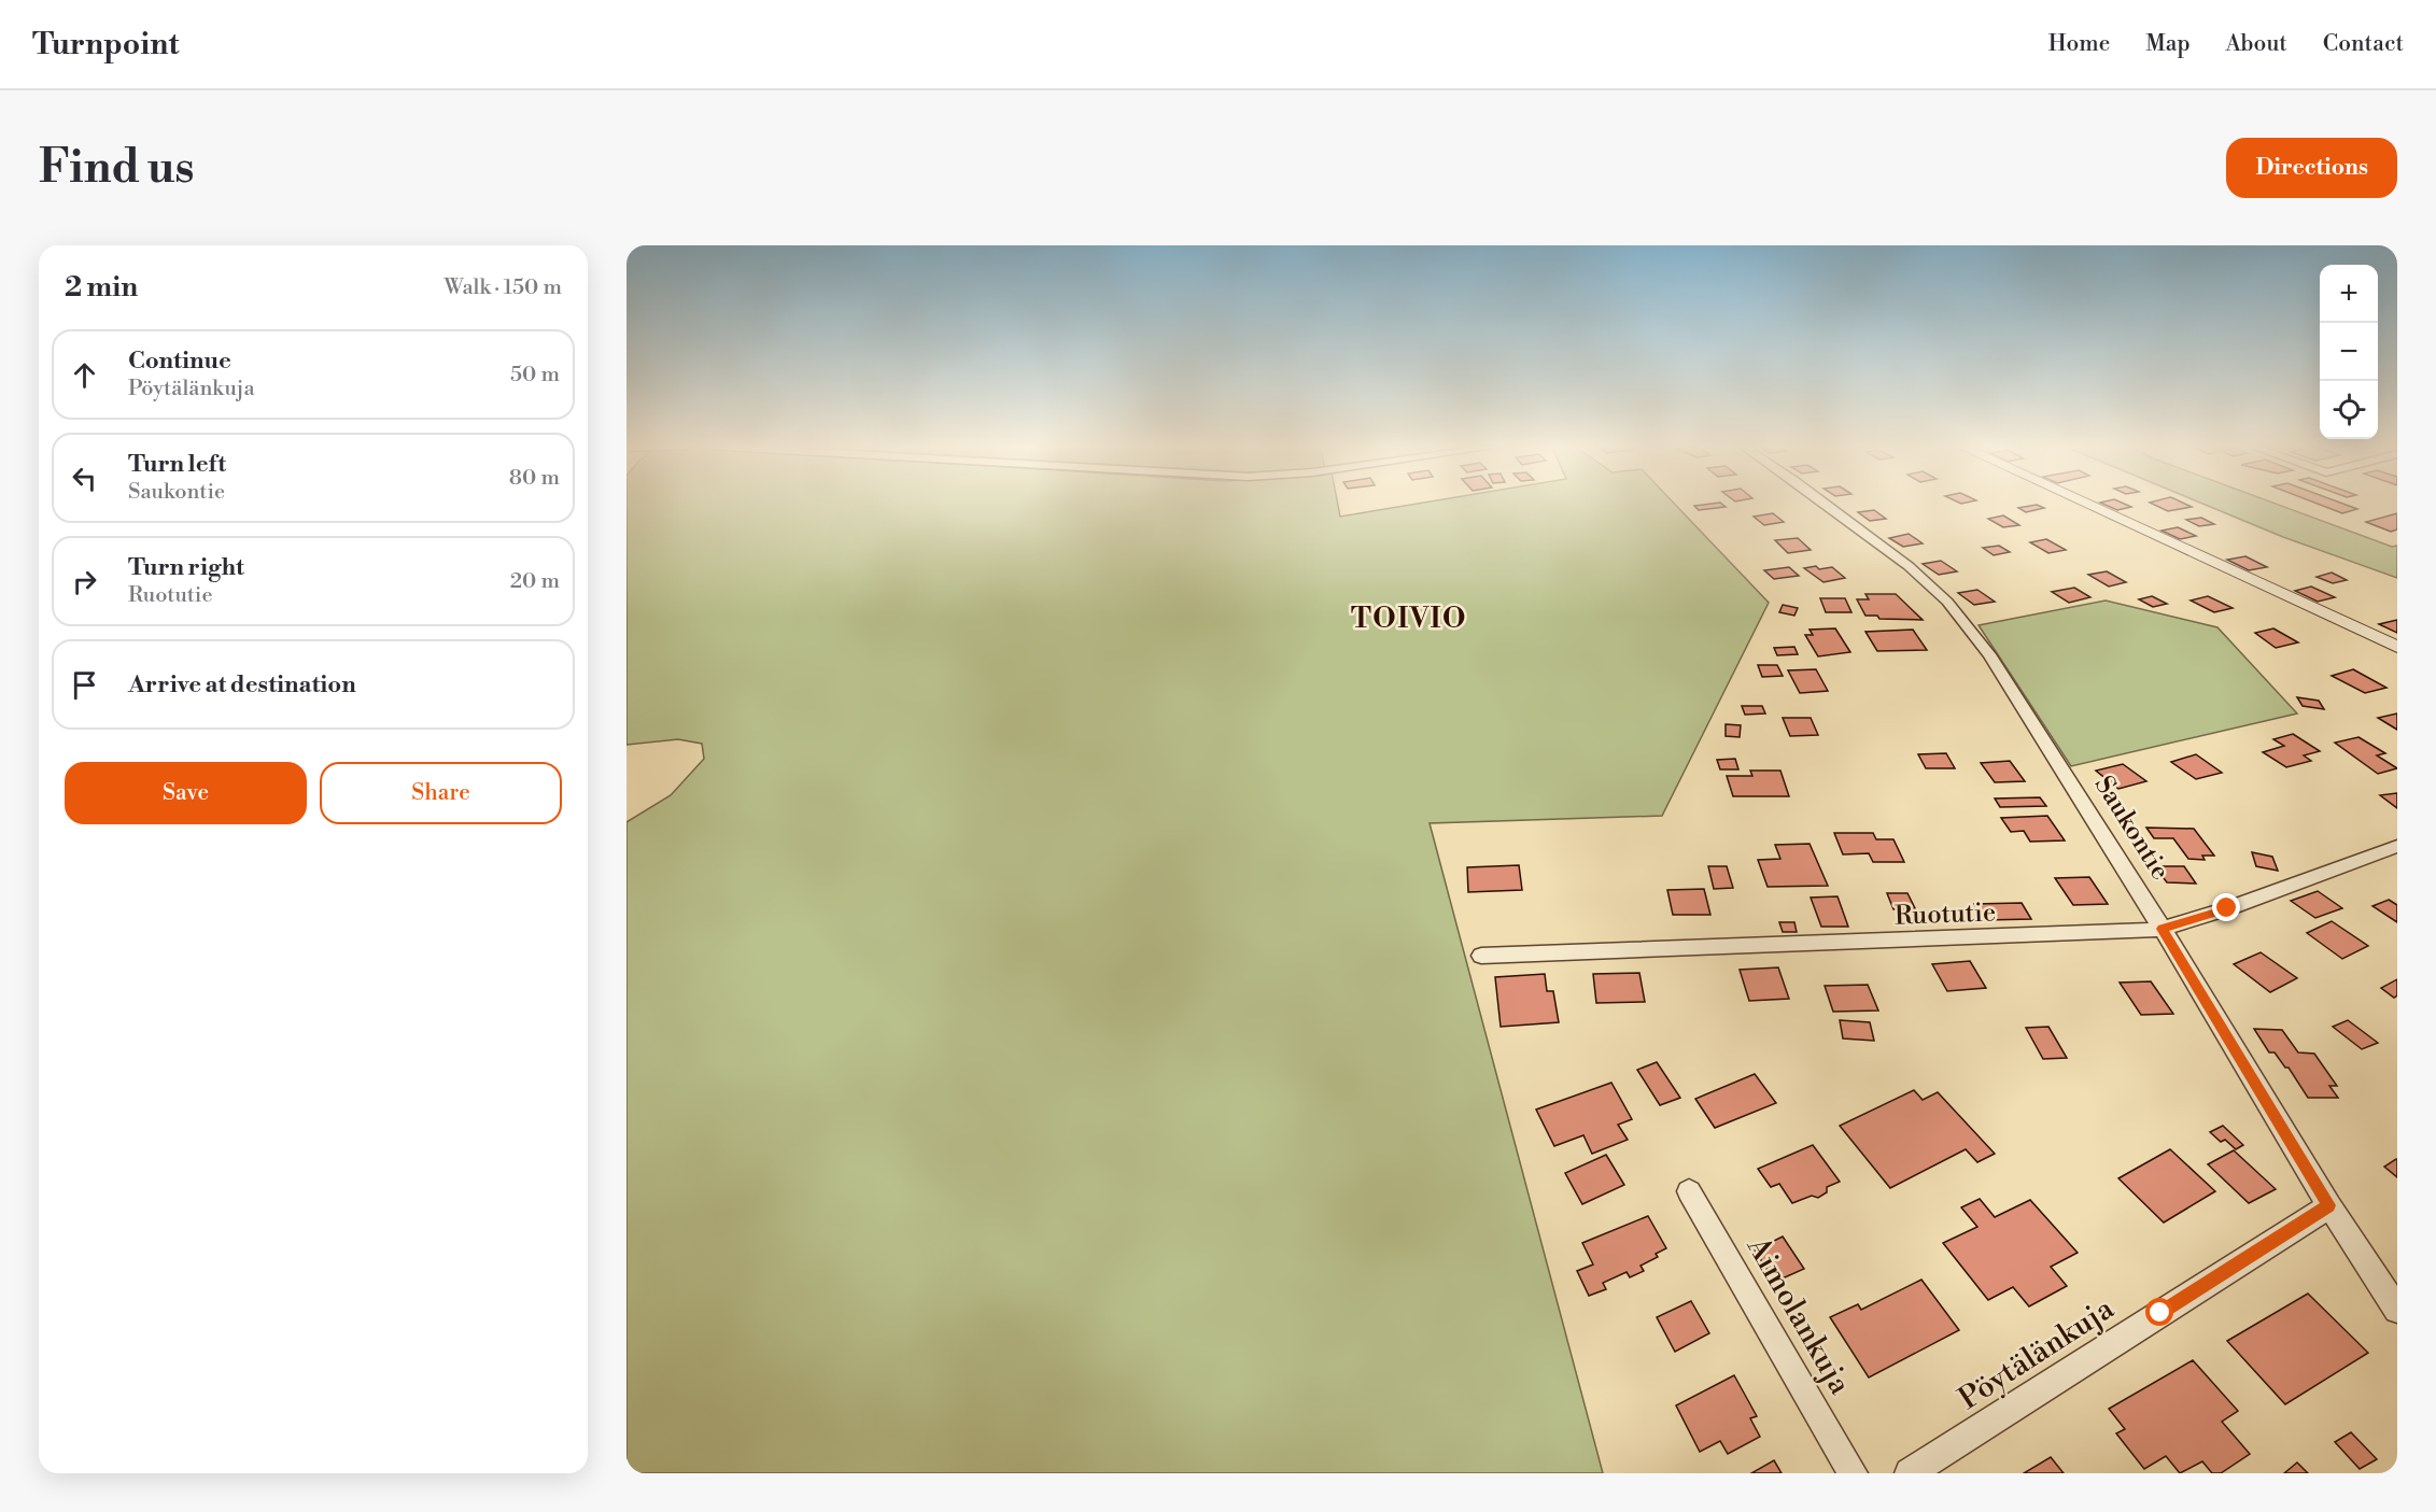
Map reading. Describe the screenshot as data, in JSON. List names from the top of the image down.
{
  "streets": {
    "street": [
      "Saukontie",
      "Ruotutie",
      "Aimolankuja",
      "Pöytälänkuja"
    ]
  },
  "crossings": [
    ["Saukontie", "Ruotutie"],
    ["Saukontie", "Pöytälänkuja"]
  ],
  "districts": ["TOIVIO"],
  "page": {
    "header": "Turnpoint",
    "nav": [
      "Home",
      "Map",
      "About",
      "Contact"
    ],
    "buttons": [
      "Directions",
      ["Save", "Share"]
    ],
    "title": "Find us",
    "heading": ["2 min", "Walk · 150 m"],
    "map_buttons": ["+", "−"],
    "list": [
      ["Continue", "Pöytälänkuja", "50 m"],
      ["Turn left", "Saukontie", "80 m"],
      ["Turn right", "Ruotutie", "20 m"],
      "Arrive at destination"
    ]
  }
}
